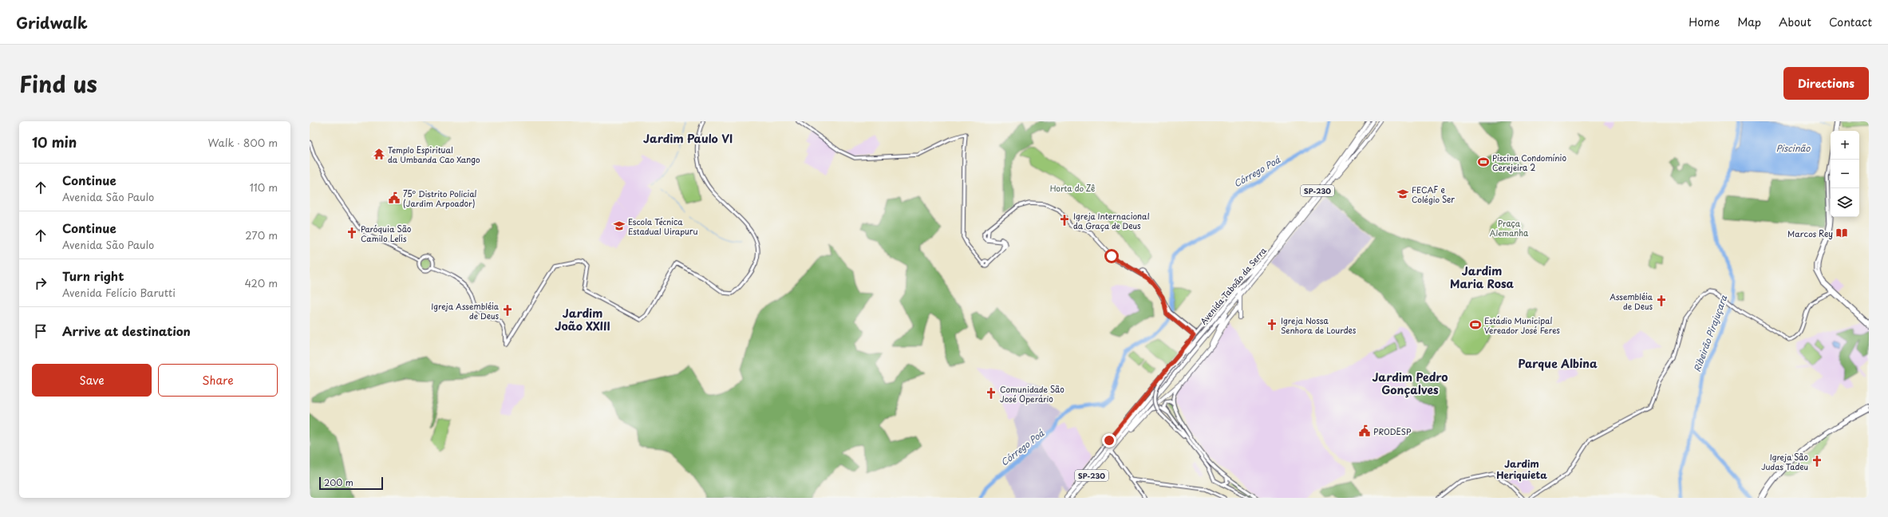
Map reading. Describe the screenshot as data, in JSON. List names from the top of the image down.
{
  "streets": {
    "highway": ["SP-230", "Avenida Taboão da Serra"]
  },
  "districts": [
    "Jardim Paulo VI",
    "Jardim Maria Rosa",
    "Jardim João XXIII",
    "Parque Albina",
    "Jardim Pedro Gonçalves",
    "Jardim Heriquieta"
  ],
  "water": ["Piscinão", "Córrego Poá", "Ribeirão Pirajuçara"],
  "parks": ["Horta do Zê", "Praça Alemanha"],
  "places": {
    "temple": ["Templo Espiritual da Umbanda Cao Xango"],
    "sports": ["Piscina Condomínio Cerejeira 2", "Estádio Municipal Vereador José Feres"],
    "school or university": ["FECAF e Colégio Ser", "Escola Técnica Estadual Uirapuru"],
    "public building": ["75º Distrito Policial (Jardim Arpoador)", "PRODESP"],
    "church": [
      "Igreja Internacional da Graça de Deus",
      "Paróquia São Camilo Lelis",
      "Assembléia de Deus",
      "Igreja Assembléia de Deus",
      "Igreja Nossa Senhora de Lourdes",
      "Comunidade São José Operário",
      "Igreja São Judas Tadeu"
    ],
    "library": ["Marcos Rey"]
  },
  "scale_bar": "200 m",
  "page": {
    "header": "Gridwalk",
    "nav": [
      "Home",
      "Map",
      "About",
      "Contact"
    ],
    "title": "Find us",
    "buttons": [
      "Directions",
      ["Save", "Share"]
    ],
    "heading": ["10 min", "Walk · 800 m"],
    "map_buttons": ["+", "−"],
    "list": [
      ["Continue", "Avenida São Paulo", "110 m"],
      ["Continue", "Avenida São Paulo", "270 m"],
      ["Turn right", "Avenida Felício Barutti", "420 m"],
      "Arrive at destination"
    ],
    "scale": "200 m"
  }
}
